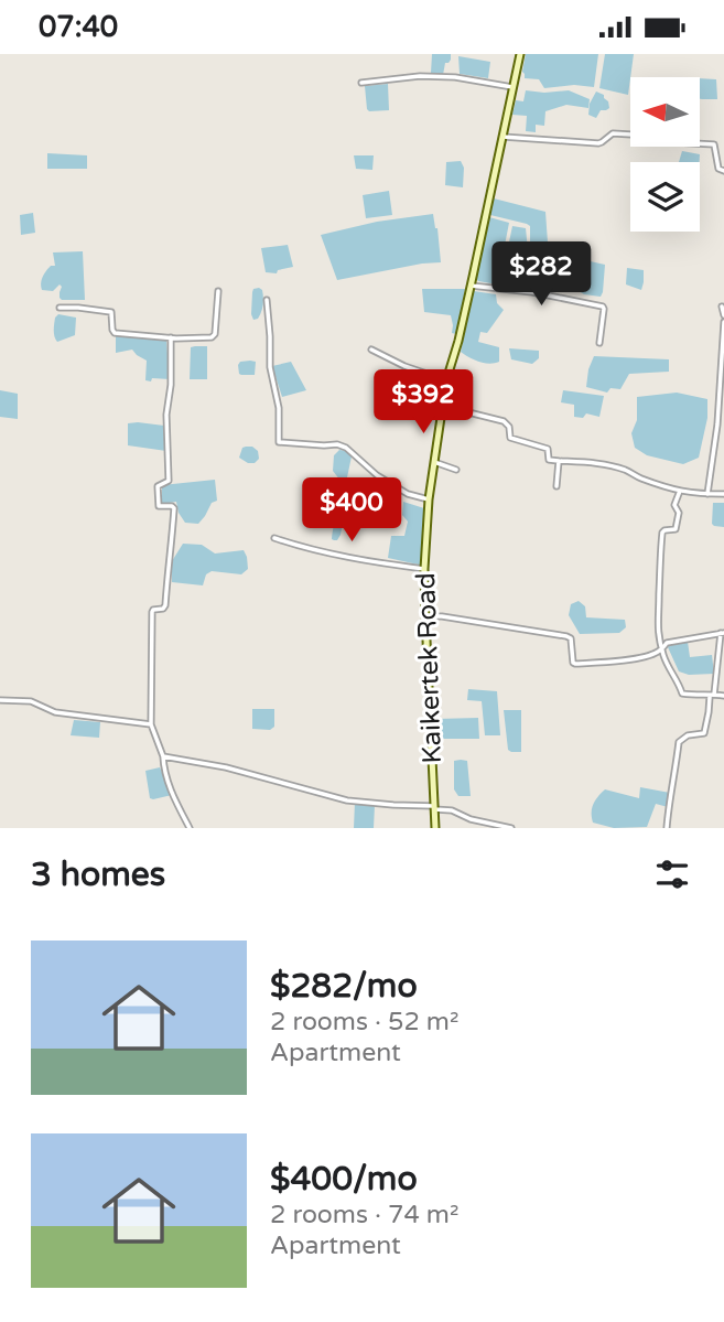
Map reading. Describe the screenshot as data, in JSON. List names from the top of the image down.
{
  "streets": {
    "main road": ["Kaikertek Road"]
  },
  "north": "left",
  "page": {
    "status": "07:40",
    "price": ["$282", "$392", "$400"],
    "heading": "3 homes",
    "list": [
      {
        "name": "$282/mo",
        "note": "2 rooms · 52 m² · Apartment"
      },
      {
        "name": "$400/mo",
        "note": "2 rooms · 74 m² · Apartment"
      }
    ]
  }
}
